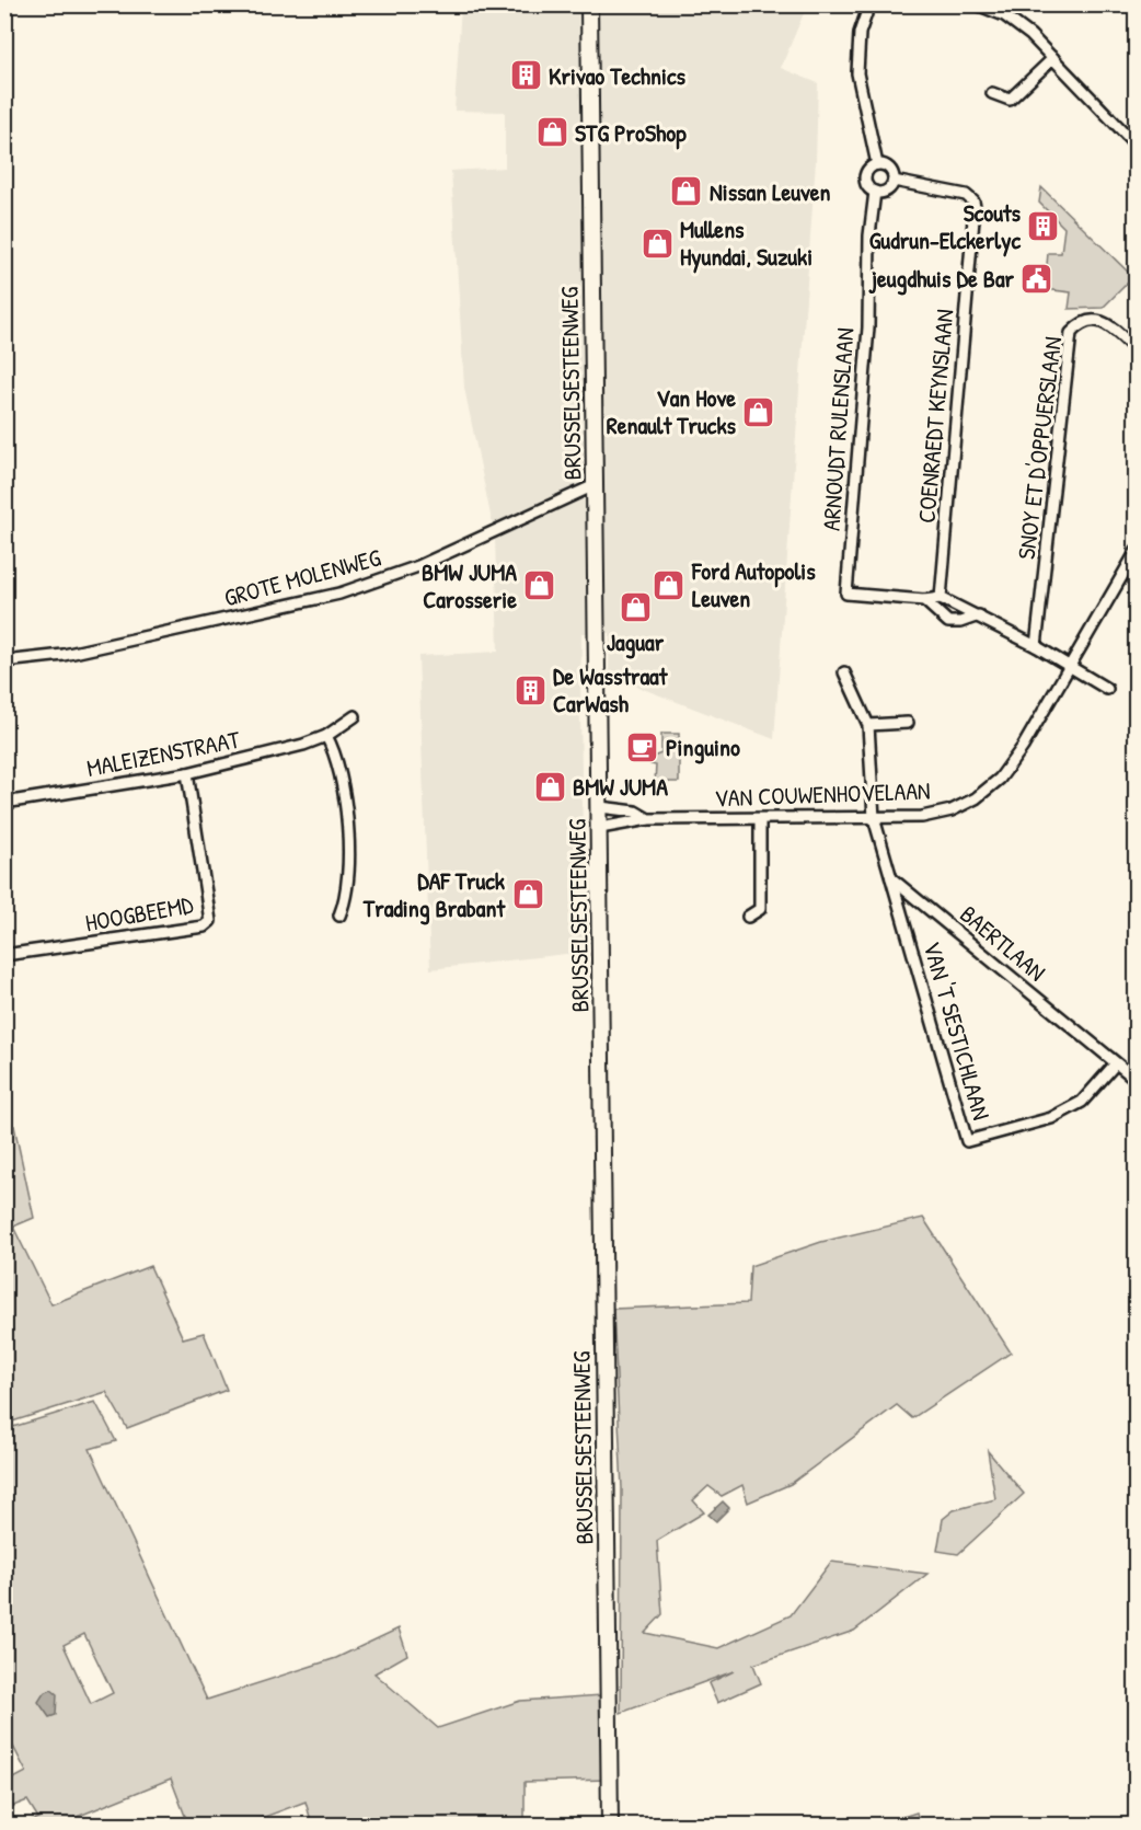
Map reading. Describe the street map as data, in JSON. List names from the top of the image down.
{
  "streets": {
    "main road": ["BRUSSELSESTEENWEG"],
    "street": [
      "COENRAEDT KEYNSLAAN",
      "ARNOUDT RULENSLAAN",
      "SNOY ET D'OPPUERSLAAN",
      "GROTE MOLENWEG",
      "MALEIZENSTRAAT",
      "VAN COUWENHOVELAAN",
      "HOOGBEEMD",
      "BAERTLAAN",
      "VAN 'T SESTICHLAAN"
    ]
  },
  "crossings": [
    ["BRUSSELSESTEENWEG", "GROTE MOLENWEG"],
    ["BRUSSELSESTEENWEG", "VAN COUWENHOVELAAN"],
    ["COENRAEDT KEYNSLAAN", "ARNOUDT RULENSLAAN"],
    ["MALEIZENSTRAAT", "HOOGBEEMD"],
    ["BAERTLAAN", "VAN 'T SESTICHLAAN"]
  ],
  "places": {
    "building": ["Krivao Technics", "Scouts Gudrun-Elckerlyc", "De Wasstraat CarWash"],
    "shop": [
      "STG ProShop",
      "Nissan Leuven",
      "Mullens Hyundai, Suzuki",
      "Van Hove Renault Trucks",
      "Ford Autopolis Leuven",
      "BMW JUMA Carosserie",
      "Jaguar",
      "BMW JUMA",
      "DAF Truck Trading Brabant"
    ],
    "public building": ["jeugdhuis De Bar"],
    "cafe": ["Pinguino"]
  }
}
